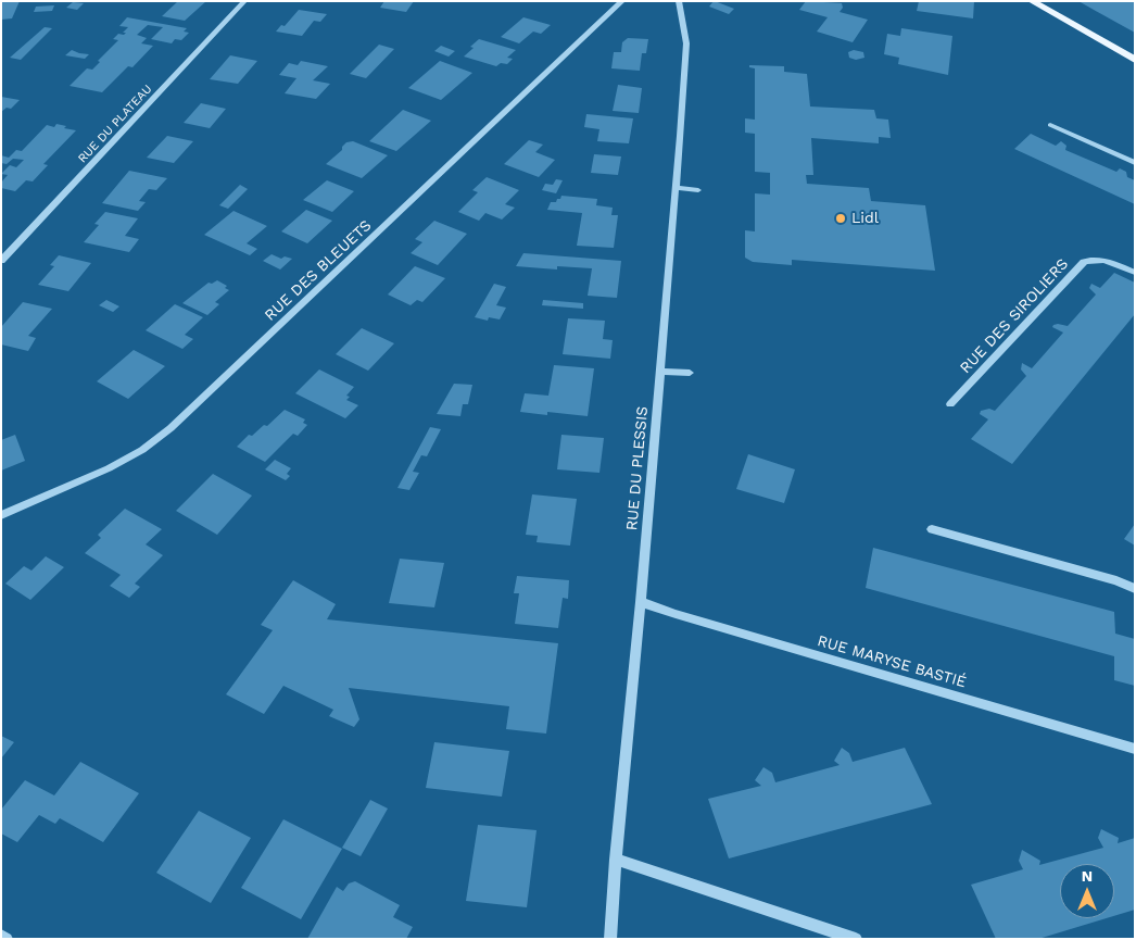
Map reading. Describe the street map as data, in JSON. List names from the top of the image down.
{
  "streets": {
    "street": [
      "RUE DU PLATEAU",
      "RUE DES BLEUETS",
      "RUE DES SIROLIERS",
      "RUE DU PLESSIS",
      "RUE MARYSE BASTIÉ"
    ]
  },
  "crossings": [
    ["RUE DU PLESSIS", "RUE MARYSE BASTIÉ"]
  ],
  "places": ["Lidl"],
  "north": "top"
}
